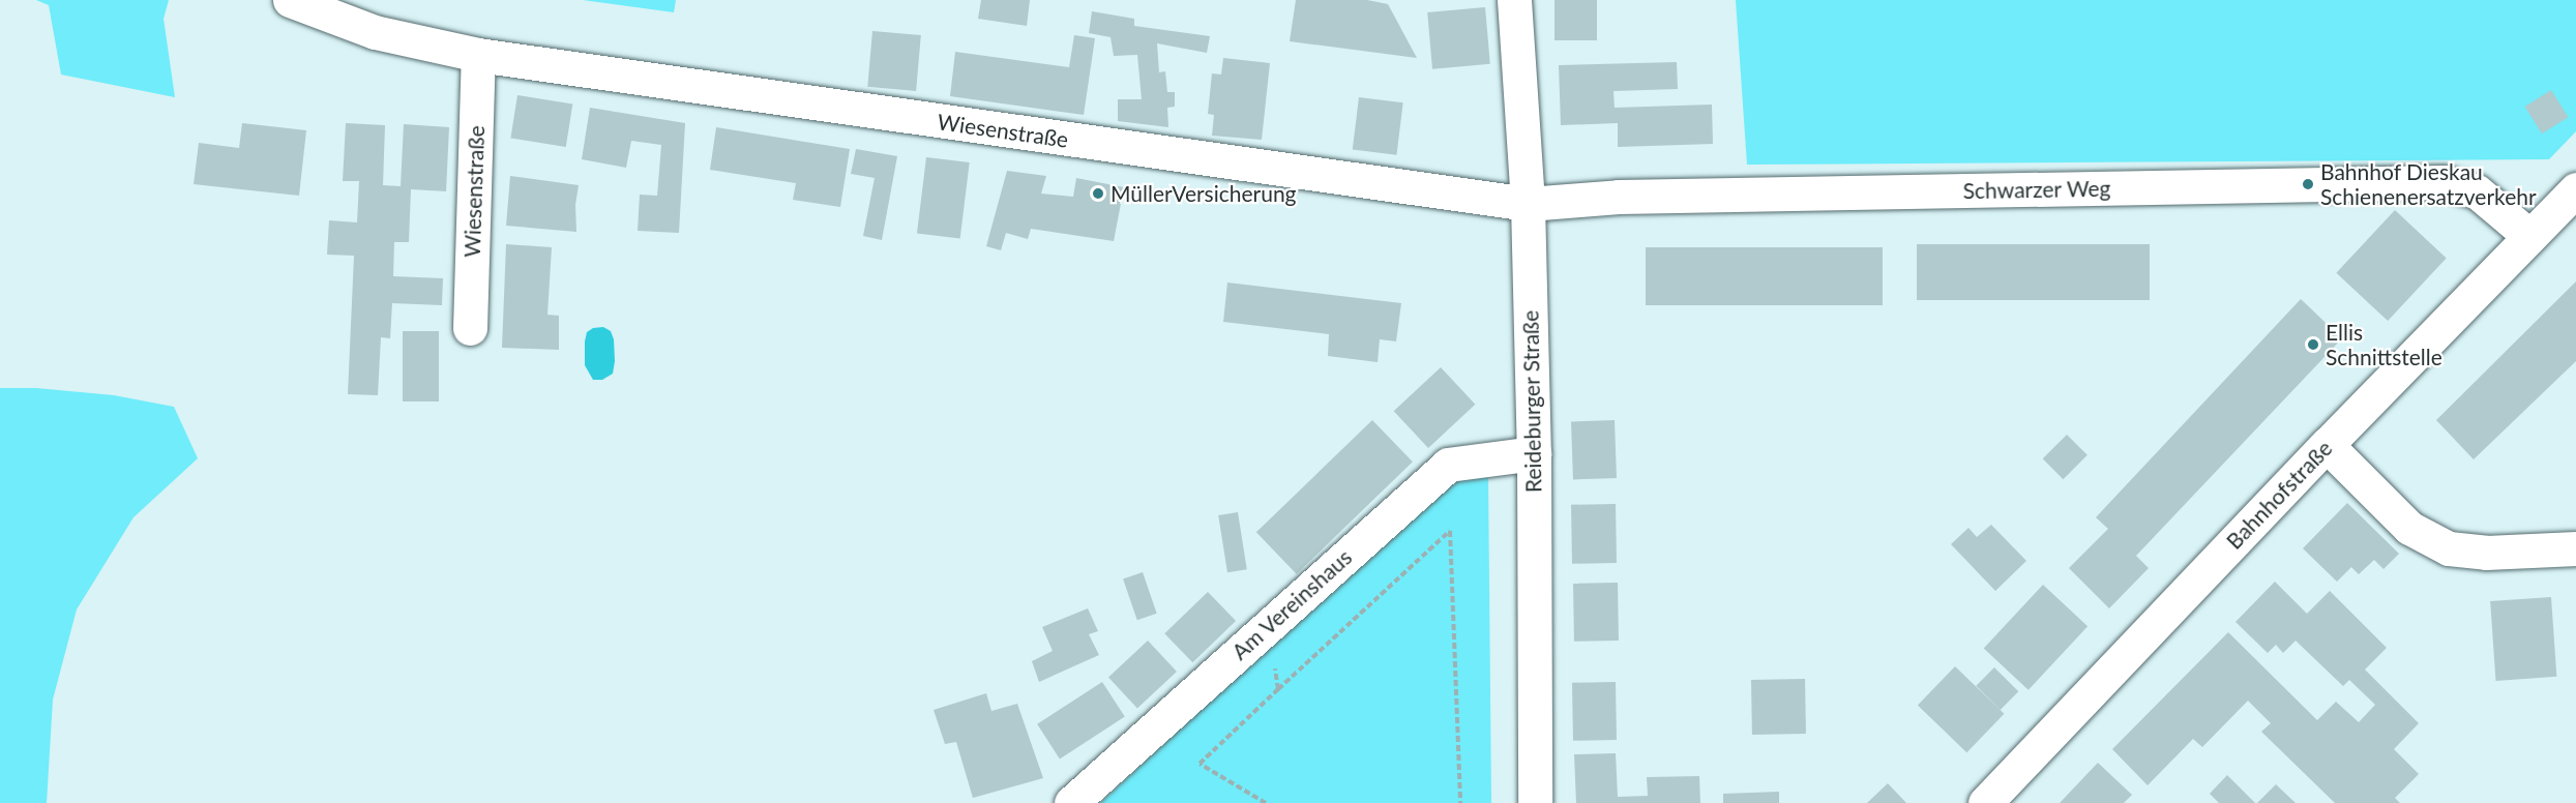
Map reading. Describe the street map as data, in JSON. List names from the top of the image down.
{
  "streets": {
    "street": [
      "Wiesenstraße",
      "Schwarzer Weg",
      "Reideburger Straße",
      "Bahnhofstraße",
      "Am Vereinshaus"
    ]
  },
  "crossings": [
    ["Wiesenstraße", "Schwarzer Weg"],
    ["Wiesenstraße", "Reideburger Straße"],
    ["Schwarzer Weg", "Reideburger Straße"],
    ["Schwarzer Weg", "Bahnhofstraße"],
    ["Reideburger Straße", "Am Vereinshaus"]
  ],
  "places": ["Bahnhof Dieskau Schienenersatzverkehr", "MüllerVersicherung", "Ellis Schnittstelle"]
}
